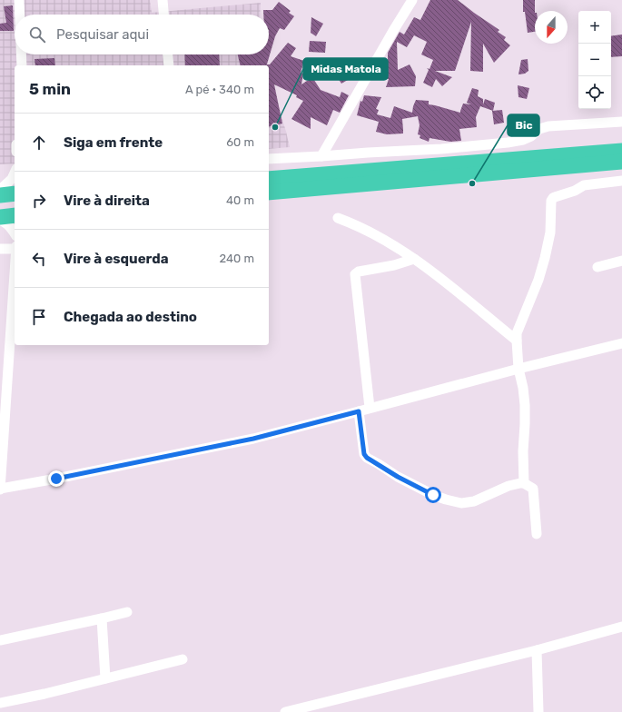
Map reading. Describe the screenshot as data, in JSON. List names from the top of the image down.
{
  "places": ["Midas Matola", "Bic"],
  "north": "bottom",
  "page": {
    "map_buttons": ["+", "−"],
    "search": "Pesquisar aqui",
    "heading": ["5 min", "A pé · 340 m"],
    "list": [
      ["Siga em frente", "60 m"],
      ["Vire à direita", "40 m"],
      ["Vire à esquerda", "240 m"],
      "Chegada ao destino"
    ]
  }
}
